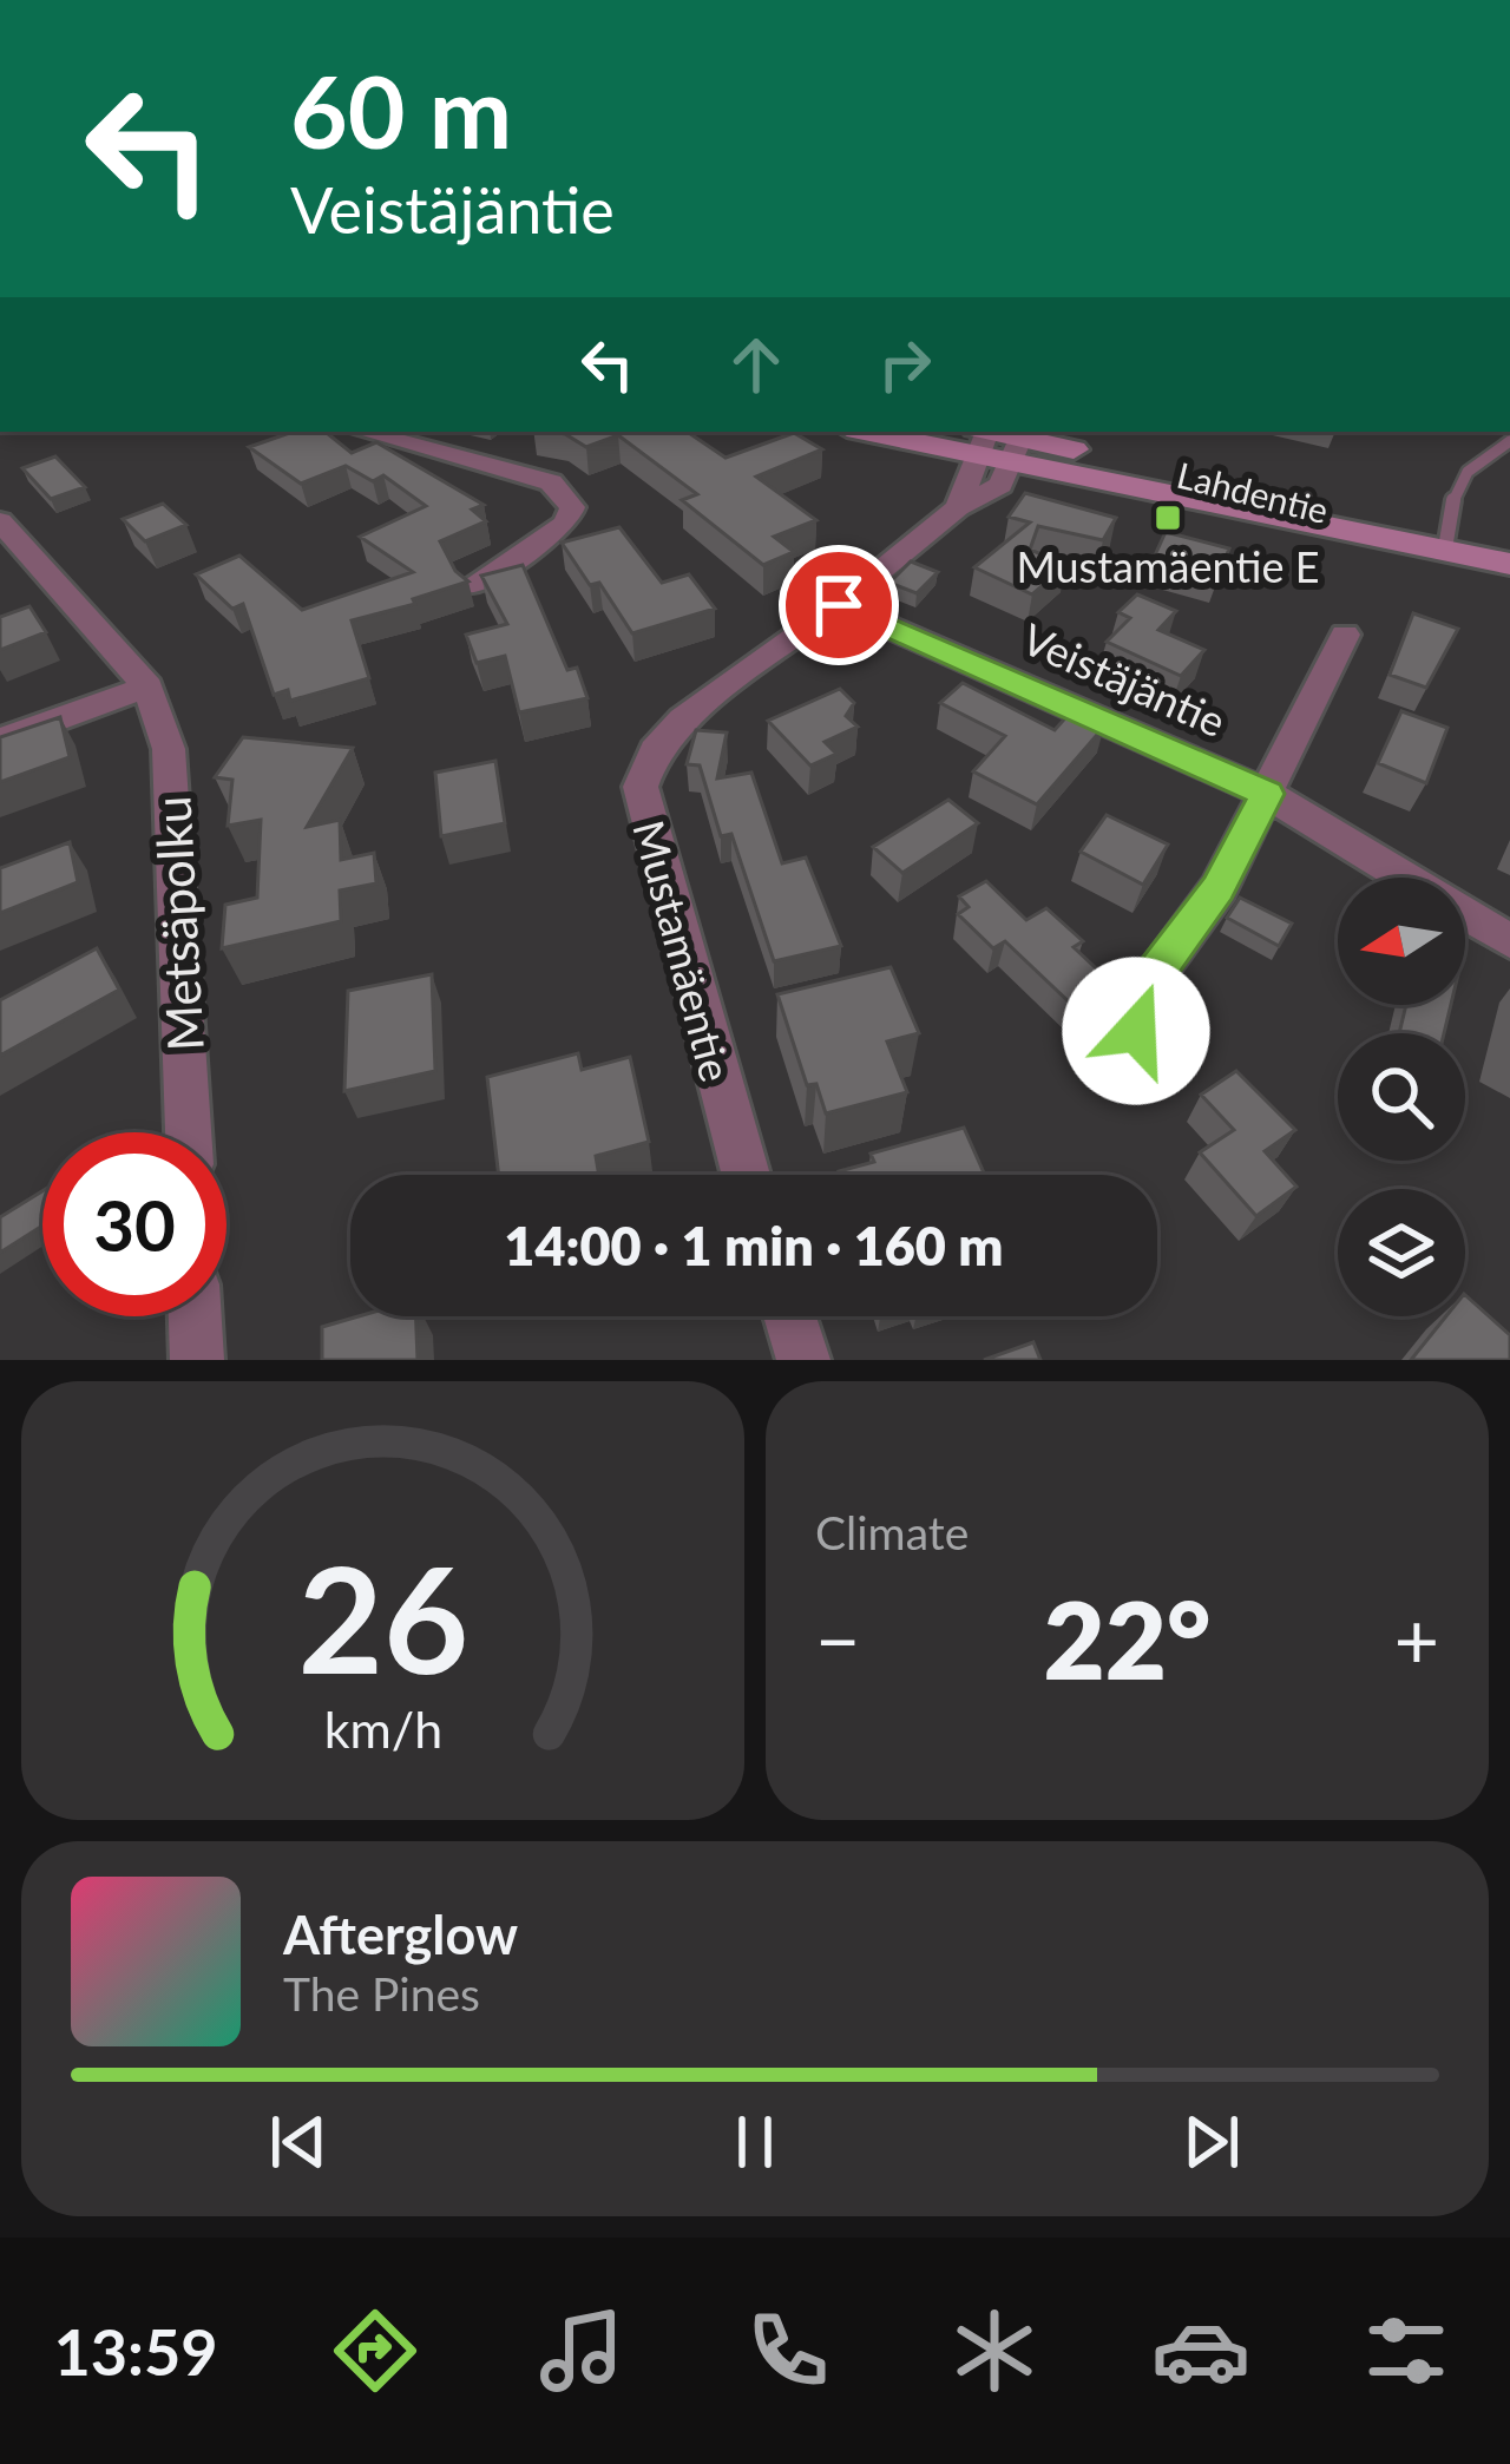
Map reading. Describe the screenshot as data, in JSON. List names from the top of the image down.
{
  "streets": {
    "main road": ["Lahdentie"],
    "street": ["Veistäjäntie", "Metsäpolku", "Mustamäentie"]
  },
  "crossings": [
    ["Lahdentie", "Mustamäentie"],
    ["Veistäjäntie", "Mustamäentie"]
  ],
  "places": {
    "transit": ["Mustamäentie E"]
  },
  "north": "left",
  "page": {
    "turn": ["60 m", "Veistäjäntie"],
    "limit": "30",
    "trip": "14:00 · 1 min · 160 m",
    "tile": "Climate",
    "heat": ["−", "22°", "+"],
    "song": ["Afterglow", "The Pines"],
    "tabs": "13:59",
    "gauge": ["26", "km/h"]
  }
}
